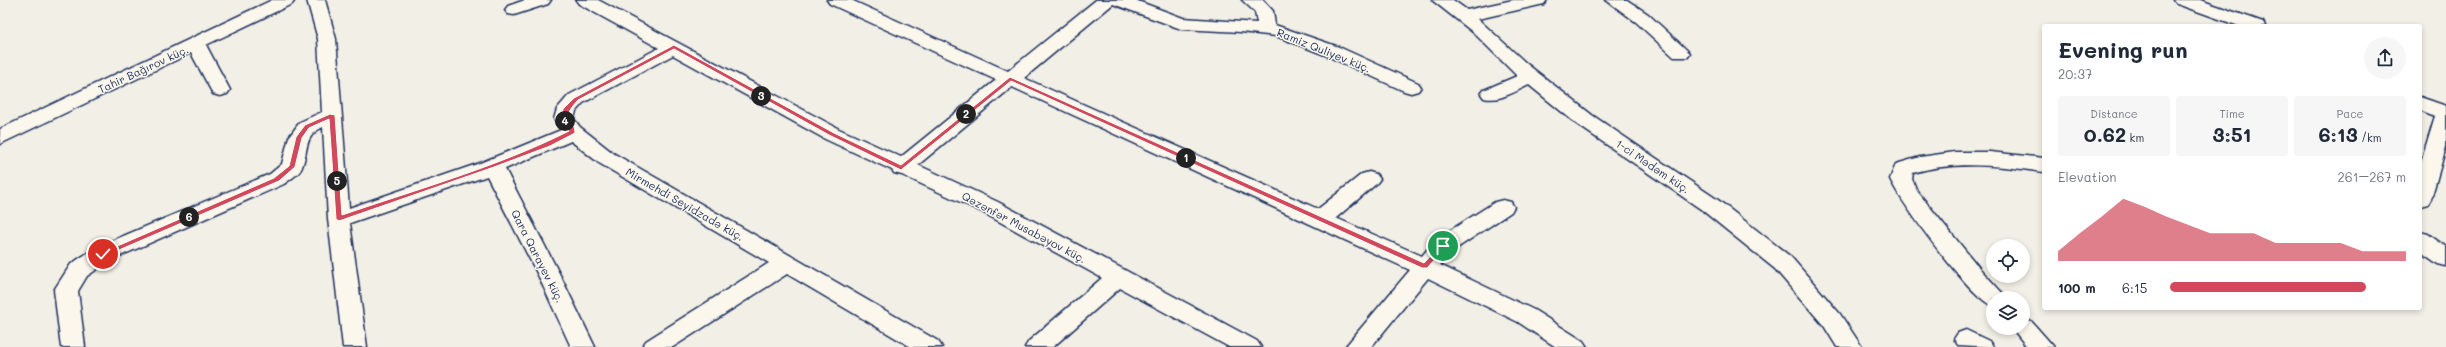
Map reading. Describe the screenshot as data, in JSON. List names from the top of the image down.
{
  "streets": {
    "street": [
      "Ramiz Quliyev küç.",
      "Tahir Bağırov küç.",
      "1-ci Mədəm küç.",
      "Mirmehdi Seyidzadə küç.",
      "Qəzənfər Musabəyov küç.",
      "Qara Qarayev küç."
    ]
  },
  "page": {
    "heading": ["Evening run", "20:37"],
    "pins": [
      "3",
      "2",
      "4",
      "1",
      "5",
      "6"
    ],
    "stats": [
      ["Distance", "0.62 km"],
      ["Time", "3:51"],
      ["Pace", "6:13 /km"]
    ],
    "chart": ["Elevation", "261–267 m"],
    "list": [
      {
        "name": "100 m",
        "note": "6:15"
      }
    ]
  }
}
